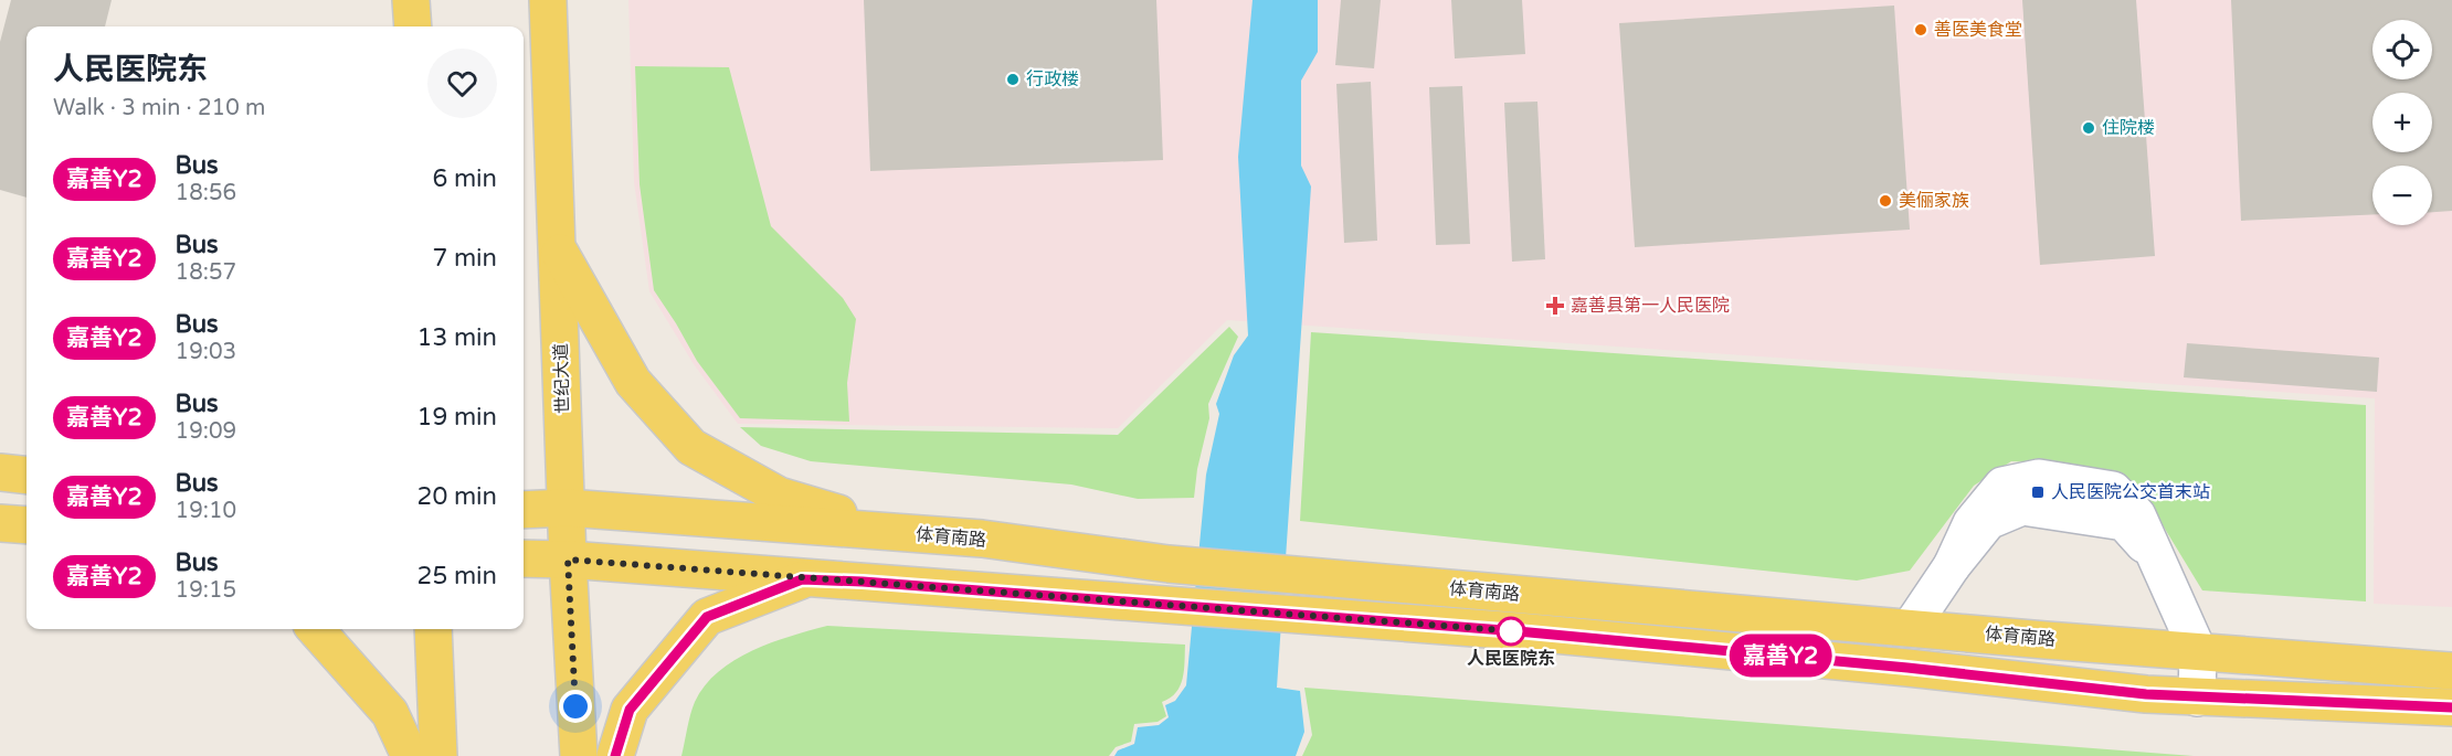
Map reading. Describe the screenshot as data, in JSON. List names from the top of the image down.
{
  "streets": {
    "main road": ["世纪大道", "体育南路"]
  },
  "crossings": [
    ["世纪大道", "体育南路"]
  ],
  "places": {
    "other": [
      "善医美食堂",
      "行政楼",
      "住院楼",
      "美俪家族",
      "人民医院东"
    ],
    "health": ["嘉善县第一人民医院"],
    "transit": ["人民医院公交首末站"]
  },
  "lines": ["bus line 嘉善Y2"],
  "page": {
    "on_map": "嘉善Y2",
    "map_buttons": ["+", "−"],
    "heading": ["人民医院东", "Walk · 3 min · 210 m"],
    "list": [
      {
        "mark": "嘉善Y2",
        "name": "Bus",
        "note": "18:56",
        "value": "6 min"
      },
      {
        "mark": "嘉善Y2",
        "name": "Bus",
        "note": "18:57",
        "value": "7 min"
      },
      {
        "mark": "嘉善Y2",
        "name": "Bus",
        "note": "19:03",
        "value": "13 min"
      },
      {
        "mark": "嘉善Y2",
        "name": "Bus",
        "note": "19:09",
        "value": "19 min"
      },
      {
        "mark": "嘉善Y2",
        "name": "Bus",
        "note": "19:10",
        "value": "20 min"
      },
      {
        "mark": "嘉善Y2",
        "name": "Bus",
        "note": "19:15",
        "value": "25 min"
      }
    ]
  }
}
